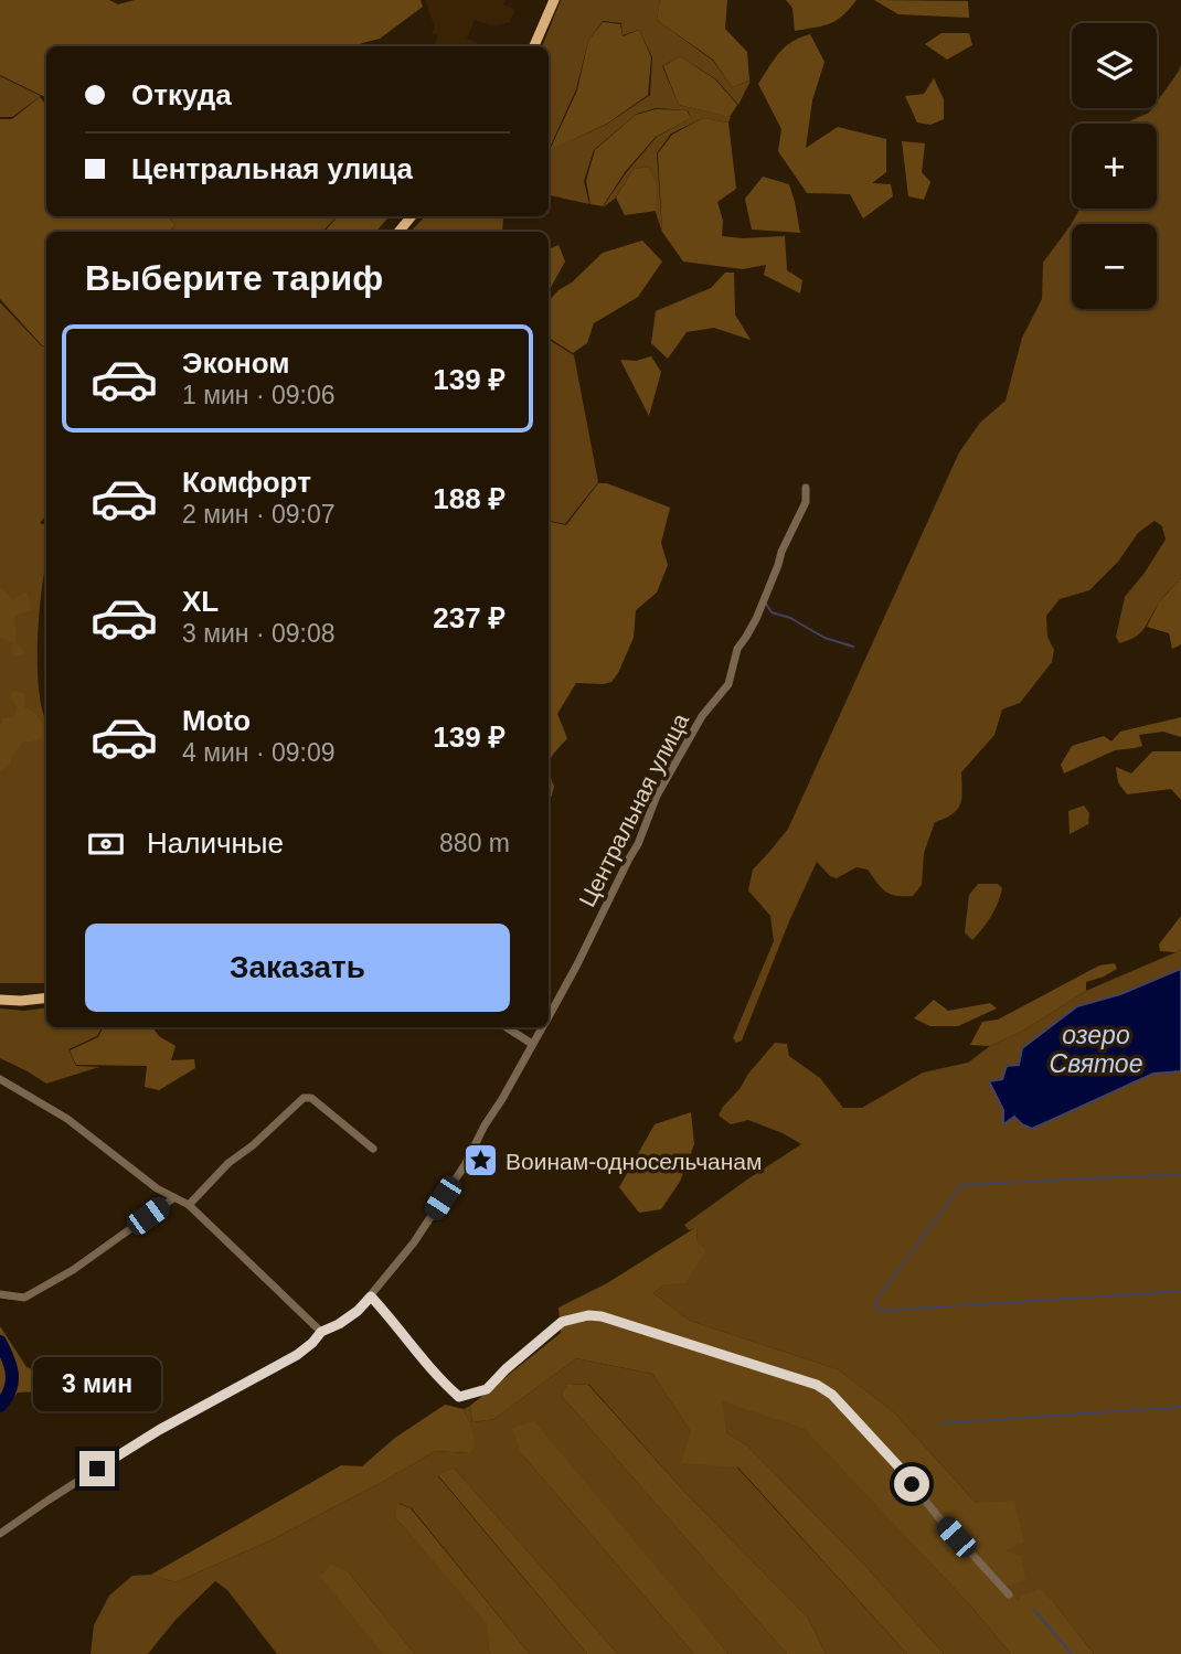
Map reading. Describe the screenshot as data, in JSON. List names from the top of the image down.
{
  "streets": {
    "street": ["Центральная улица"]
  },
  "water": ["озеро Святое"],
  "places": {
    "place": ["Воинам-односельчанам"]
  },
  "page": {
    "map_buttons": ["+", "−"],
    "banner": ["Откуда", "Центральная улица"],
    "heading": "Выберите тариф",
    "list": [
      {
        "name": "Эконом",
        "note": "1 мин · 09:06",
        "value": "139 ₽"
      },
      {
        "name": "Комфорт",
        "note": "2 мин · 09:07",
        "value": "188 ₽"
      },
      {
        "name": "XL",
        "note": "3 мин · 09:08",
        "value": "237 ₽"
      },
      {
        "name": "Moto",
        "note": "4 мин · 09:09",
        "value": "139 ₽"
      }
    ],
    "pay": ["Наличные", "880 m"],
    "buttons": "Заказать",
    "bubble": "3 мин"
  }
}
